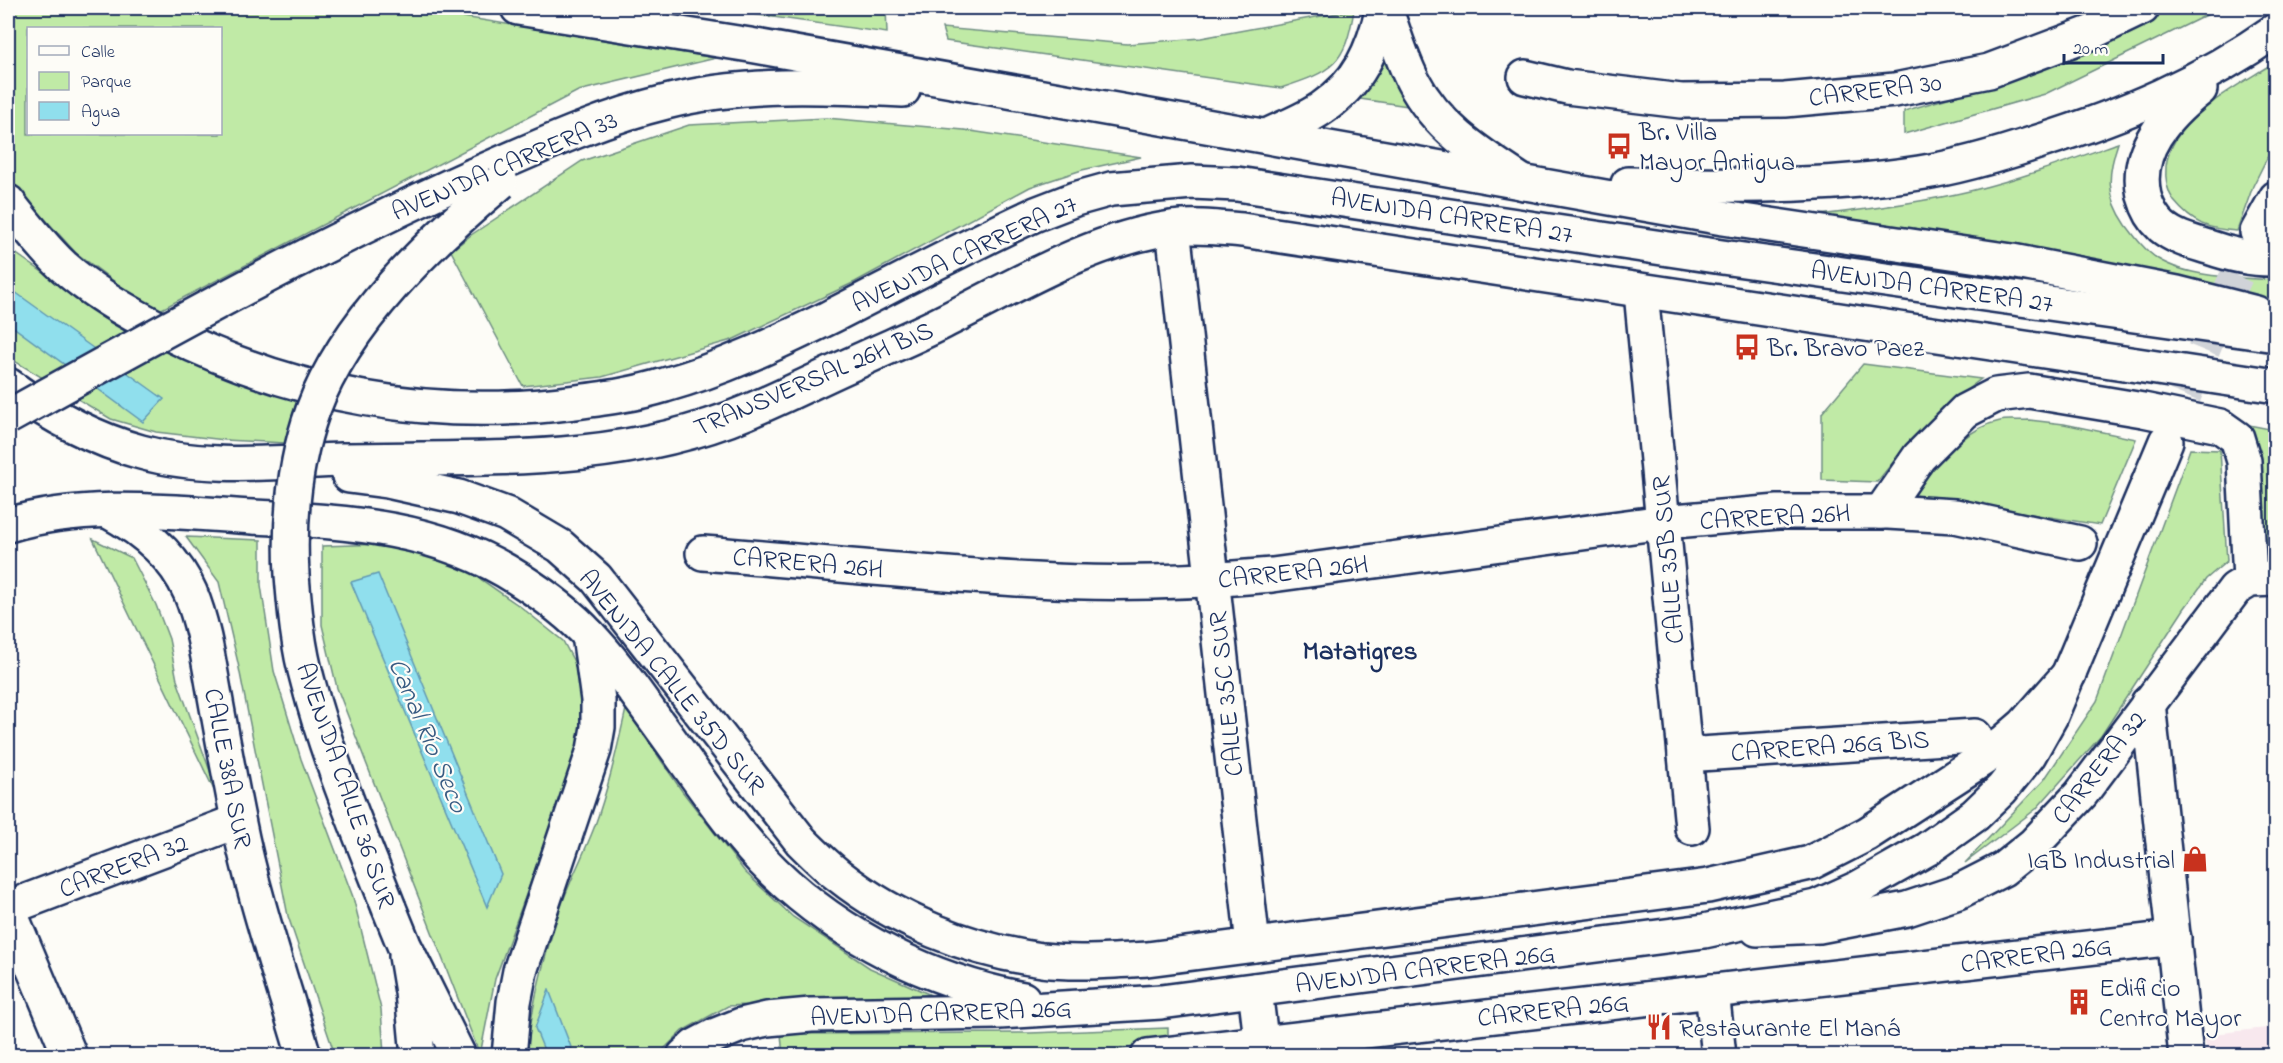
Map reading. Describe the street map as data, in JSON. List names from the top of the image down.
{
  "streets": {
    "main road": [
      "CARRERA 30",
      "AVENIDA CARRERA 33",
      "AVENIDA CARRERA 27",
      "TRANSVERSAL 26H BIS",
      "CARRERA 26H",
      "CALLE 35B SUR",
      "AVENIDA CALLE 35D SUR",
      "CALLE 35C SUR",
      "CARRERA 26G BIS",
      "CARRERA 32",
      "CALLE 38A SUR",
      "AVENIDA CALLE 36 SUR",
      "CARRERA 26G",
      "AVENIDA CARRERA 26G"
    ]
  },
  "crossings": [
    ["AVENIDA CARRERA 33", "AVENIDA CARRERA 27"],
    ["AVENIDA CARRERA 33", "AVENIDA CALLE 36 SUR"],
    ["AVENIDA CARRERA 27", "TRANSVERSAL 26H BIS"],
    ["AVENIDA CARRERA 27", "CALLE 35B SUR"],
    ["AVENIDA CARRERA 27", "CALLE 35C SUR"],
    ["TRANSVERSAL 26H BIS", "AVENIDA CALLE 35D SUR"],
    ["TRANSVERSAL 26H BIS", "CALLE 35C SUR"],
    ["CARRERA 26H", "CALLE 35B SUR"],
    ["CARRERA 26H", "CALLE 35C SUR"],
    ["CARRERA 26H", "CARRERA 32"],
    ["CALLE 35B SUR", "CARRERA 26G BIS"],
    ["AVENIDA CALLE 35D SUR", "AVENIDA CARRERA 26G"],
    ["CALLE 35C SUR", "AVENIDA CARRERA 26G"],
    ["CARRERA 32", "CALLE 38A SUR"],
    ["CARRERA 32", "AVENIDA CARRERA 26G"]
  ],
  "districts": ["Matatigres"],
  "water": ["Canal Río Seco"],
  "places": {
    "bus stop": ["Br. Villa Mayor Antigua", "Br. Bravo Paez"],
    "shop": ["IGB Industrial"],
    "building": ["Edificio Centro Mayor"],
    "restaurant": ["Restaurante El Maná"]
  },
  "legend": ["Calle", "Parque", "Agua"],
  "scale_bar": "20 m"
}
